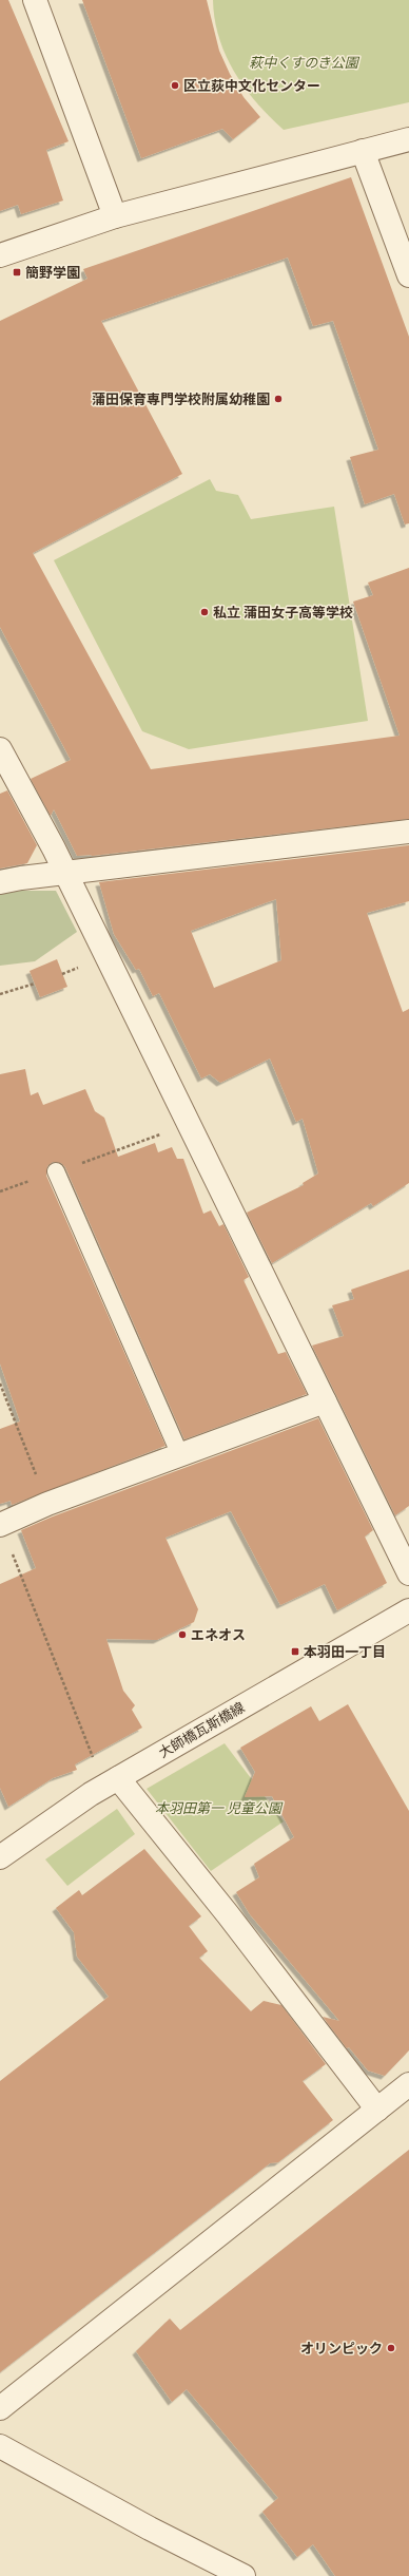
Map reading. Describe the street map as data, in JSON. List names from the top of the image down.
{
  "streets": {
    "street": ["大師橋瓦斯橋線"]
  },
  "parks": ["萩中くすのき公園", "本羽田第一 児童公園"],
  "places": {
    "other": [
      "区立荻中文化センター",
      "蒲田保育専門学校附属幼稚園",
      "私立 蒲田女子高等学校",
      "エネオス",
      "オリンピック"
    ],
    "transit": ["簡野学園", "本羽田一丁目"]
  }
}
